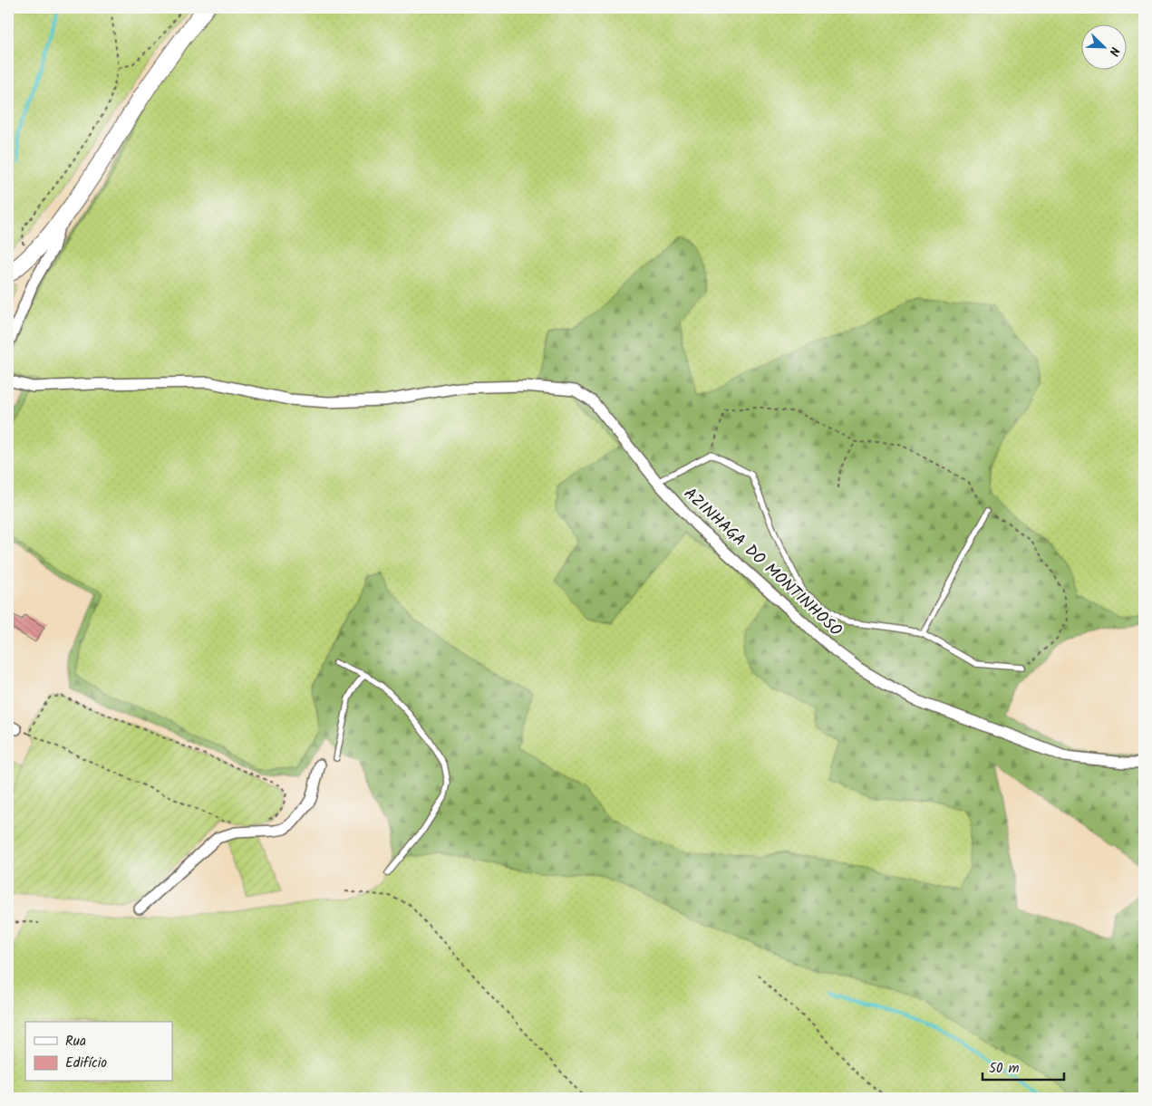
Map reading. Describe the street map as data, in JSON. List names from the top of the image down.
{
  "streets": {
    "street": ["AZINHAGA DO MONTINHOSO"]
  },
  "legend": ["Rua", "Edifício"],
  "scale_bar": "50 m",
  "north": "bottom right"
}
